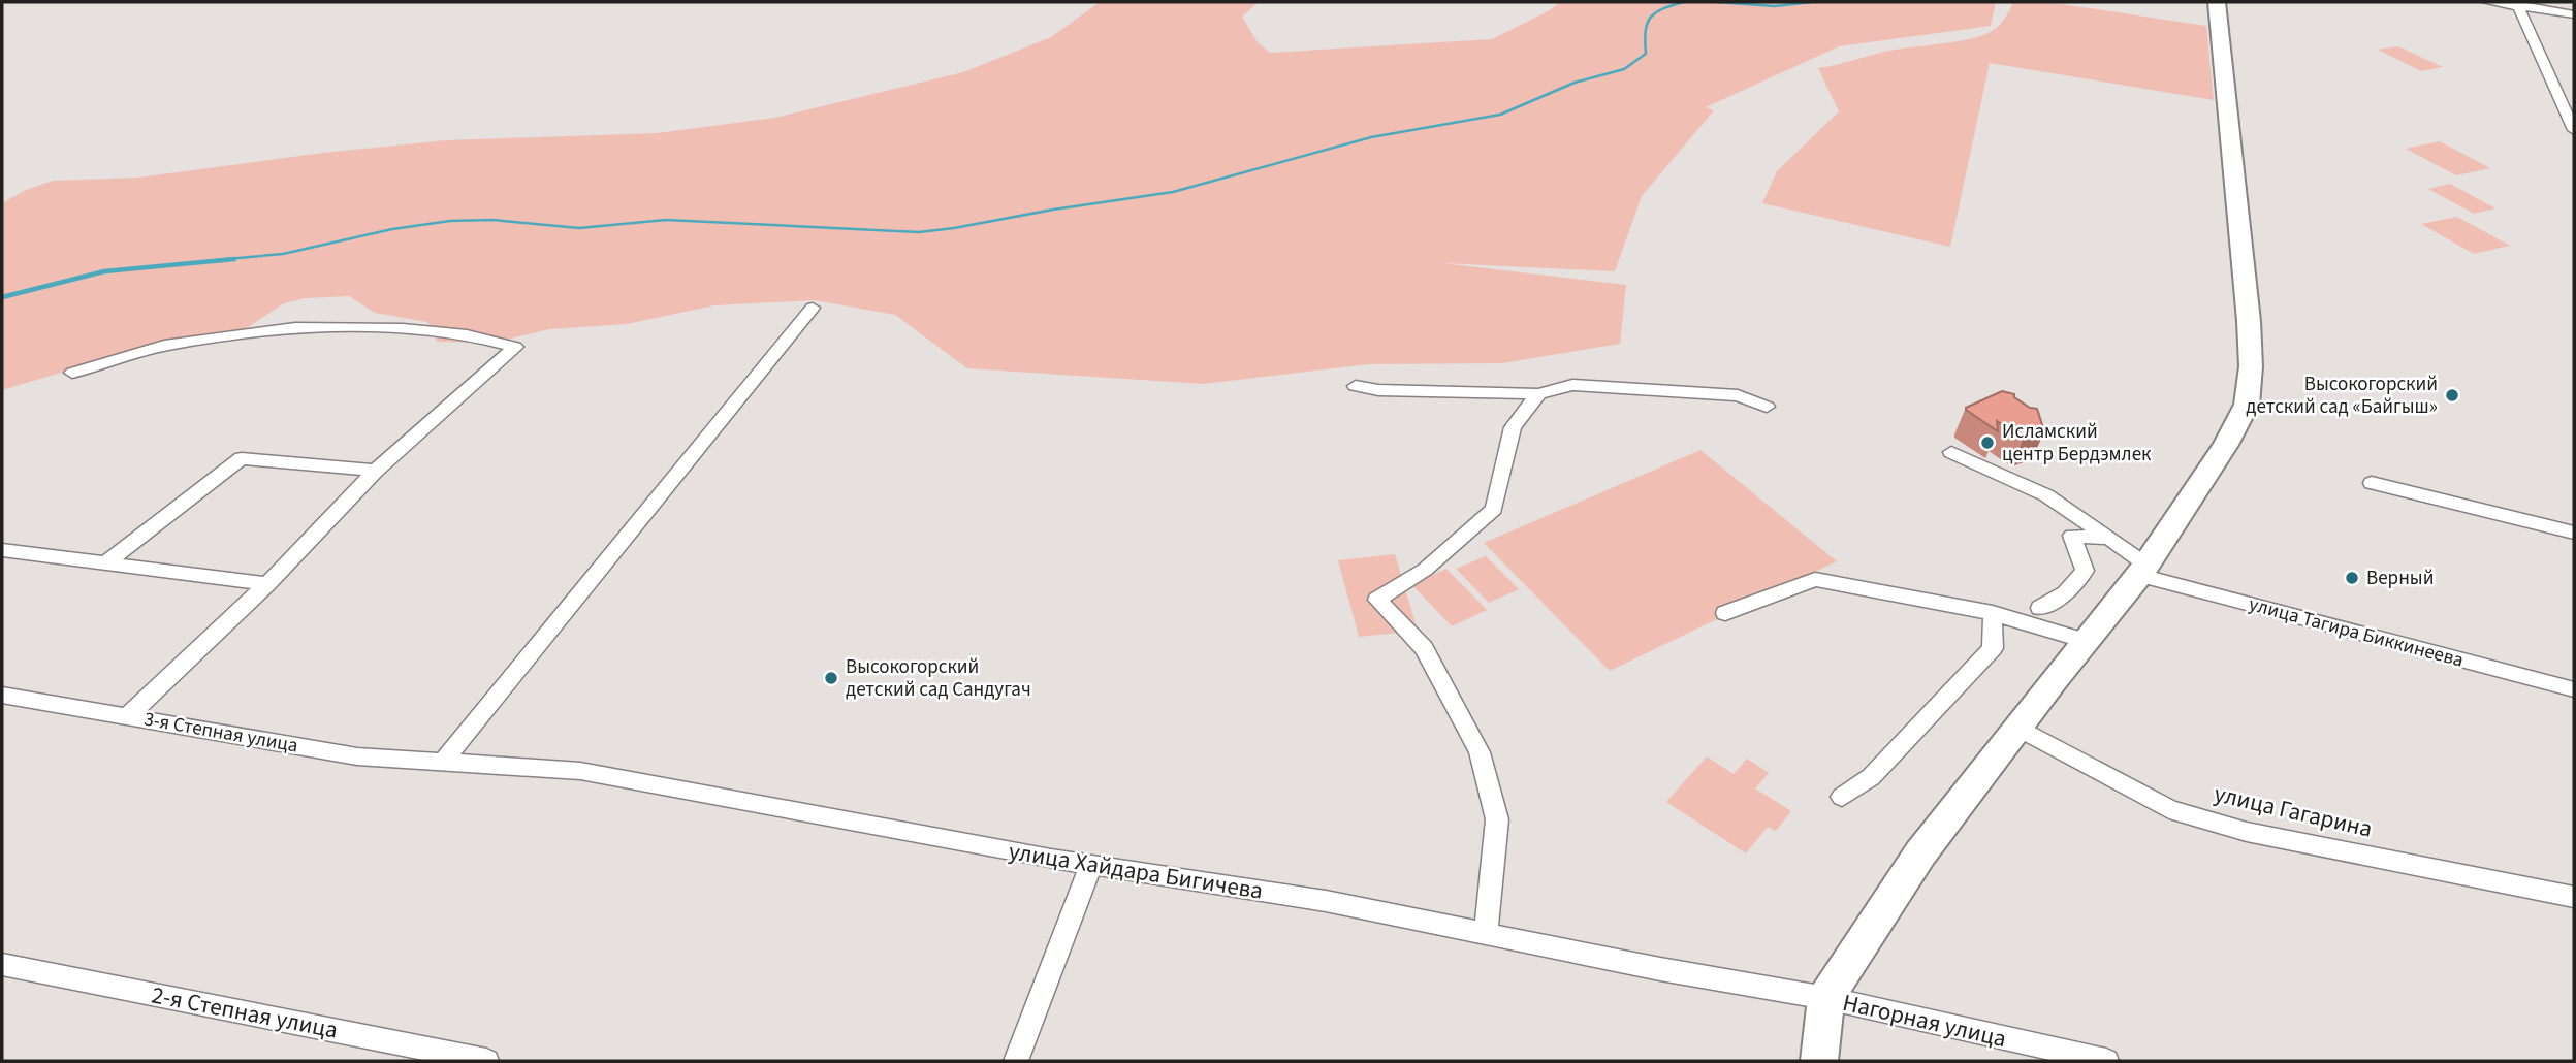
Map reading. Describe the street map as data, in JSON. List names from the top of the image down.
{
  "streets": {
    "street": [
      "улица Тагира Биккинеева",
      "3-я Степная улица",
      "улица Гагарина",
      "улица Хайдара Бигичева",
      "2-я Степная улица",
      "Нагорная улица"
    ]
  },
  "crossings": [
    ["3-я Степная улица", "улица Хайдара Бигичева"],
    ["улица Хайдара Бигичева", "Нагорная улица"]
  ],
  "places": [
    "Высокогорский детский сад «Байгыш»",
    "Исламский центр Бердэмлек",
    "Верный",
    "Высокогорский детский сад Сандугач"
  ]
}
